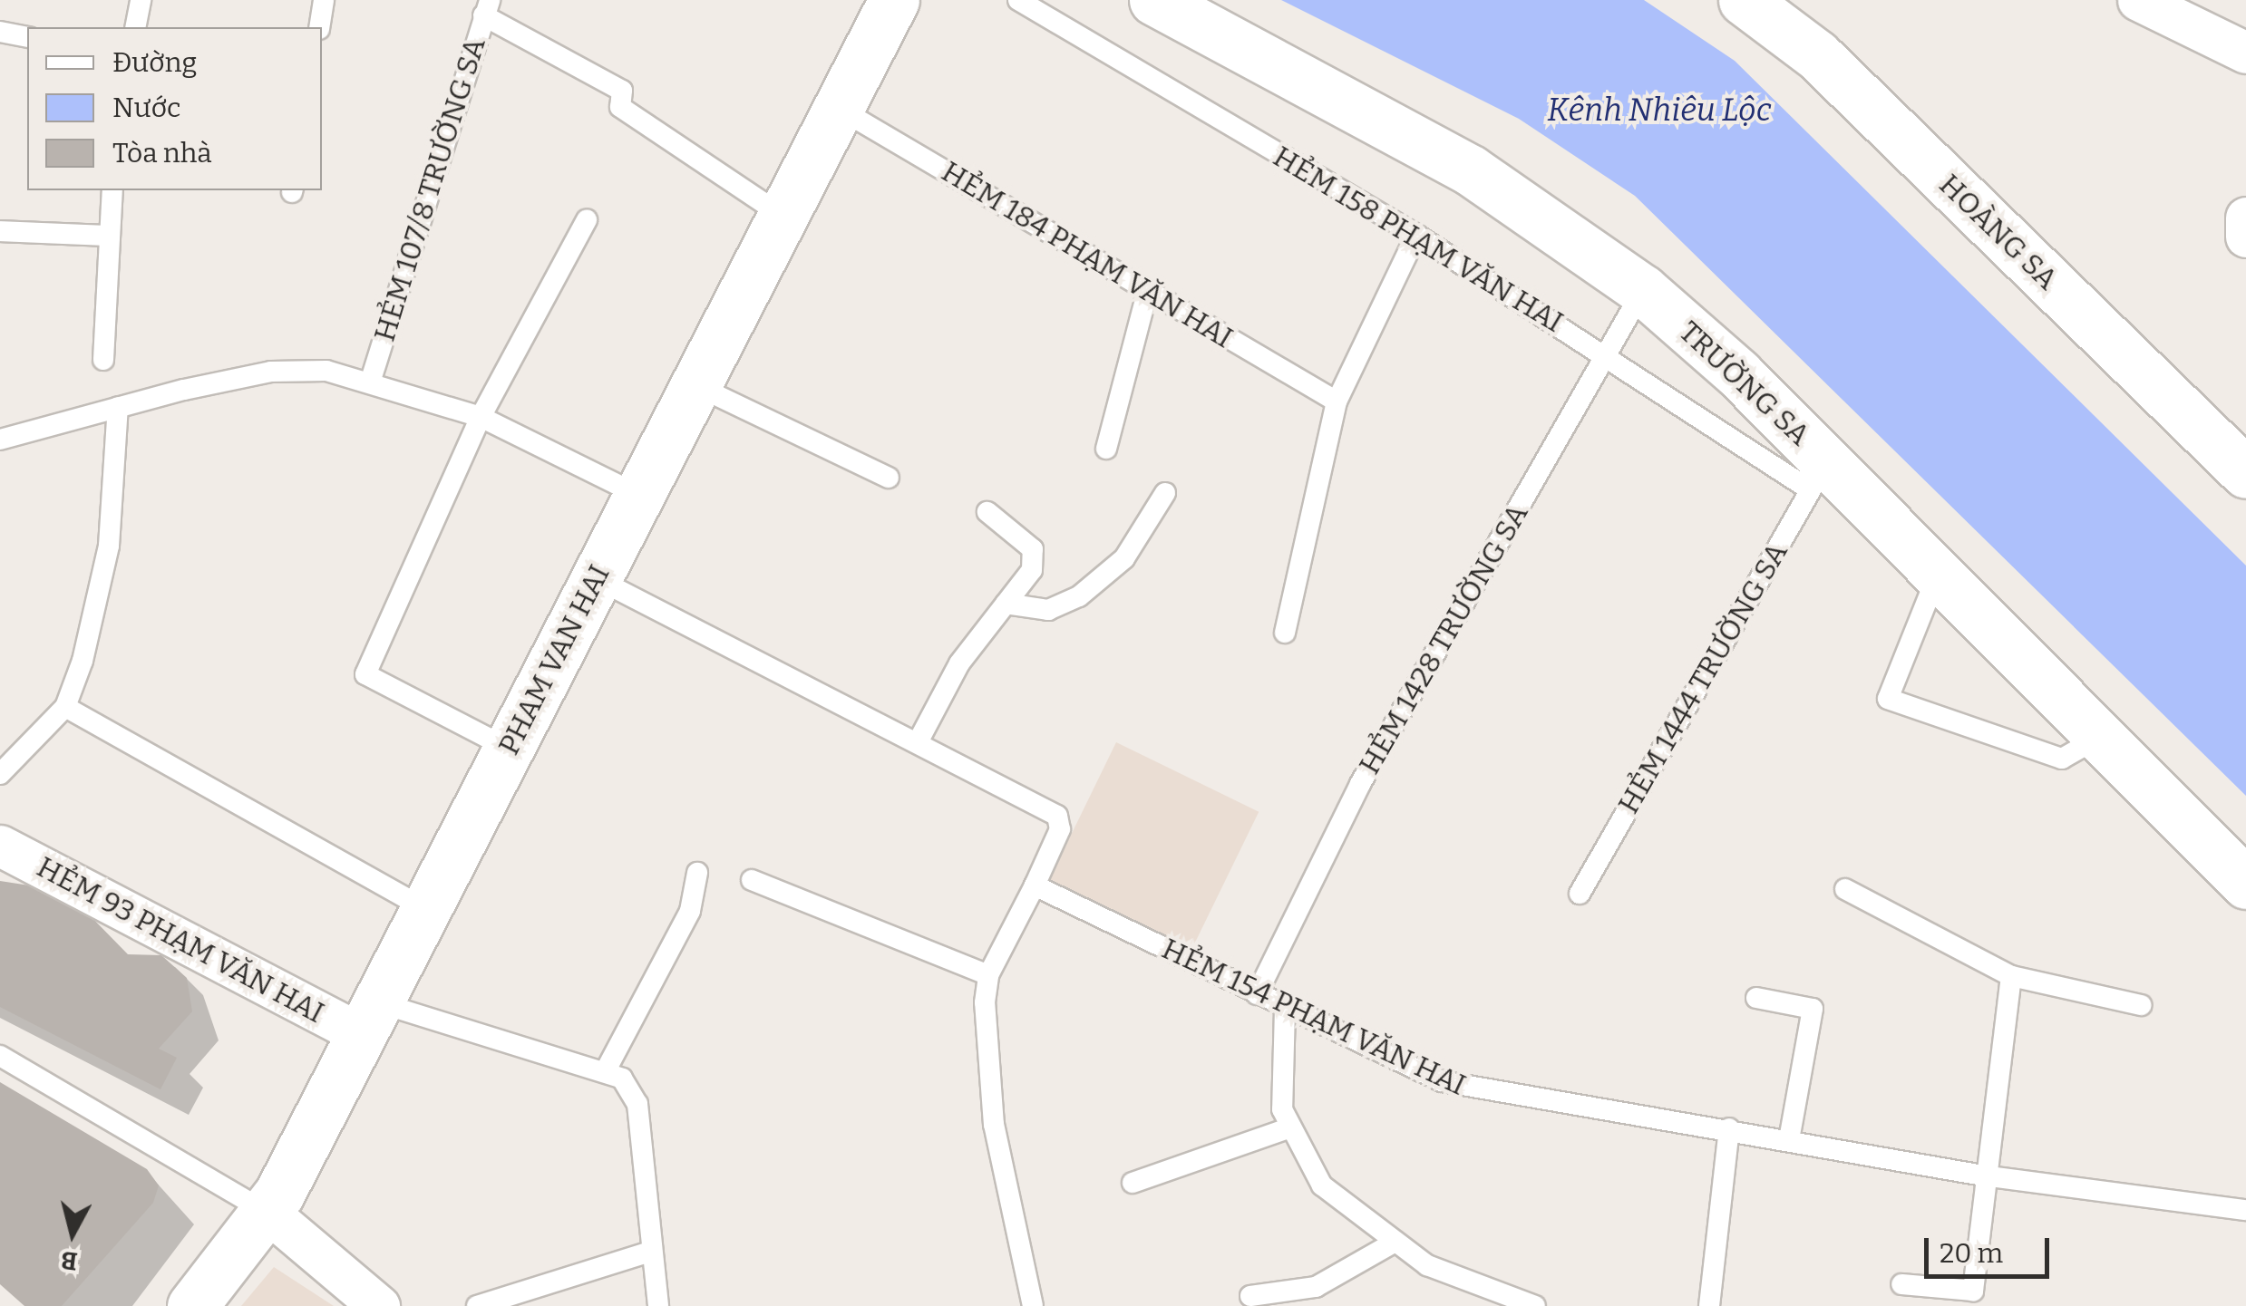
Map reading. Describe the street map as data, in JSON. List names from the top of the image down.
{
  "streets": {
    "street": [
      "HOÀNG SA",
      "TRƯỜNG SA",
      "PHAM VAN HAI",
      "HẺM 93 PHẠM VĂN HAI"
    ],
    "lane": [
      "HẺM 107/8 TRƯỜNG SA",
      "HẺM 158 PHẠM VĂN HAI",
      "HẺM 184 PHẠM VĂN HAI",
      "HẺM 1428 TRƯỜNG SA",
      "HẺM 1444 TRƯỜNG SA",
      "HẺM 154 PHẠM VĂN HAI"
    ]
  },
  "crossings": [
    ["HẺM 158 PHẠM VĂN HAI", "TRƯỜNG SA"],
    ["HẺM 158 PHẠM VĂN HAI", "HẺM 1428 TRƯỜNG SA"],
    ["HẺM 158 PHẠM VĂN HAI", "HẺM 1444 TRƯỜNG SA"],
    ["HẺM 184 PHẠM VĂN HAI", "PHAM VAN HAI"],
    ["TRƯỜNG SA", "HẺM 1428 TRƯỜNG SA"],
    ["TRƯỜNG SA", "HẺM 1444 TRƯỜNG SA"],
    ["HẺM 1428 TRƯỜNG SA", "HẺM 154 PHẠM VĂN HAI"],
    ["PHAM VAN HAI", "HẺM 93 PHẠM VĂN HAI"]
  ],
  "water": ["Kênh Nhiêu Lộc"],
  "legend": ["Đường", "Nước", "Tòa nhà"],
  "scale_bar": "20 m",
  "north": "bottom"
}
